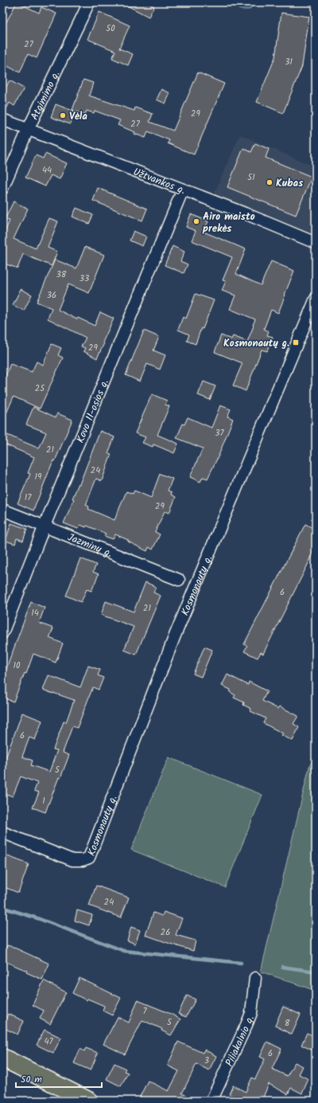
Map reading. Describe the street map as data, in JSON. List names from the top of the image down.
{
  "streets": {
    "street": [
      "Atgimimo g.",
      "Užtvankos g.",
      "Kovo 11-osios g.",
      "Jazminų g.",
      "Kosmonautų g.",
      "Piliakalnio g."
    ]
  },
  "crossings": [
    ["Atgimimo g.", "Užtvankos g."],
    ["Užtvankos g.", "Kovo 11-osios g."],
    ["Kovo 11-osios g.", "Jazminų g."]
  ],
  "places": {
    "other": ["Vėla", "Kubas", "Airo maisto prekės"],
    "transit": ["Kosmonautų g."]
  },
  "house_numbers": [
    "50",
    "27",
    "31",
    "29",
    "27",
    "44",
    "51",
    "38",
    "33",
    "36",
    "29",
    "25",
    "37",
    "21",
    "24",
    "19",
    "17",
    "29",
    "6",
    "21",
    "14",
    "10",
    "6",
    "5",
    "1",
    "24",
    "26",
    "7",
    "5",
    "8",
    "47",
    "6",
    "3"
  ],
  "scale_bar": "50 m"
}
